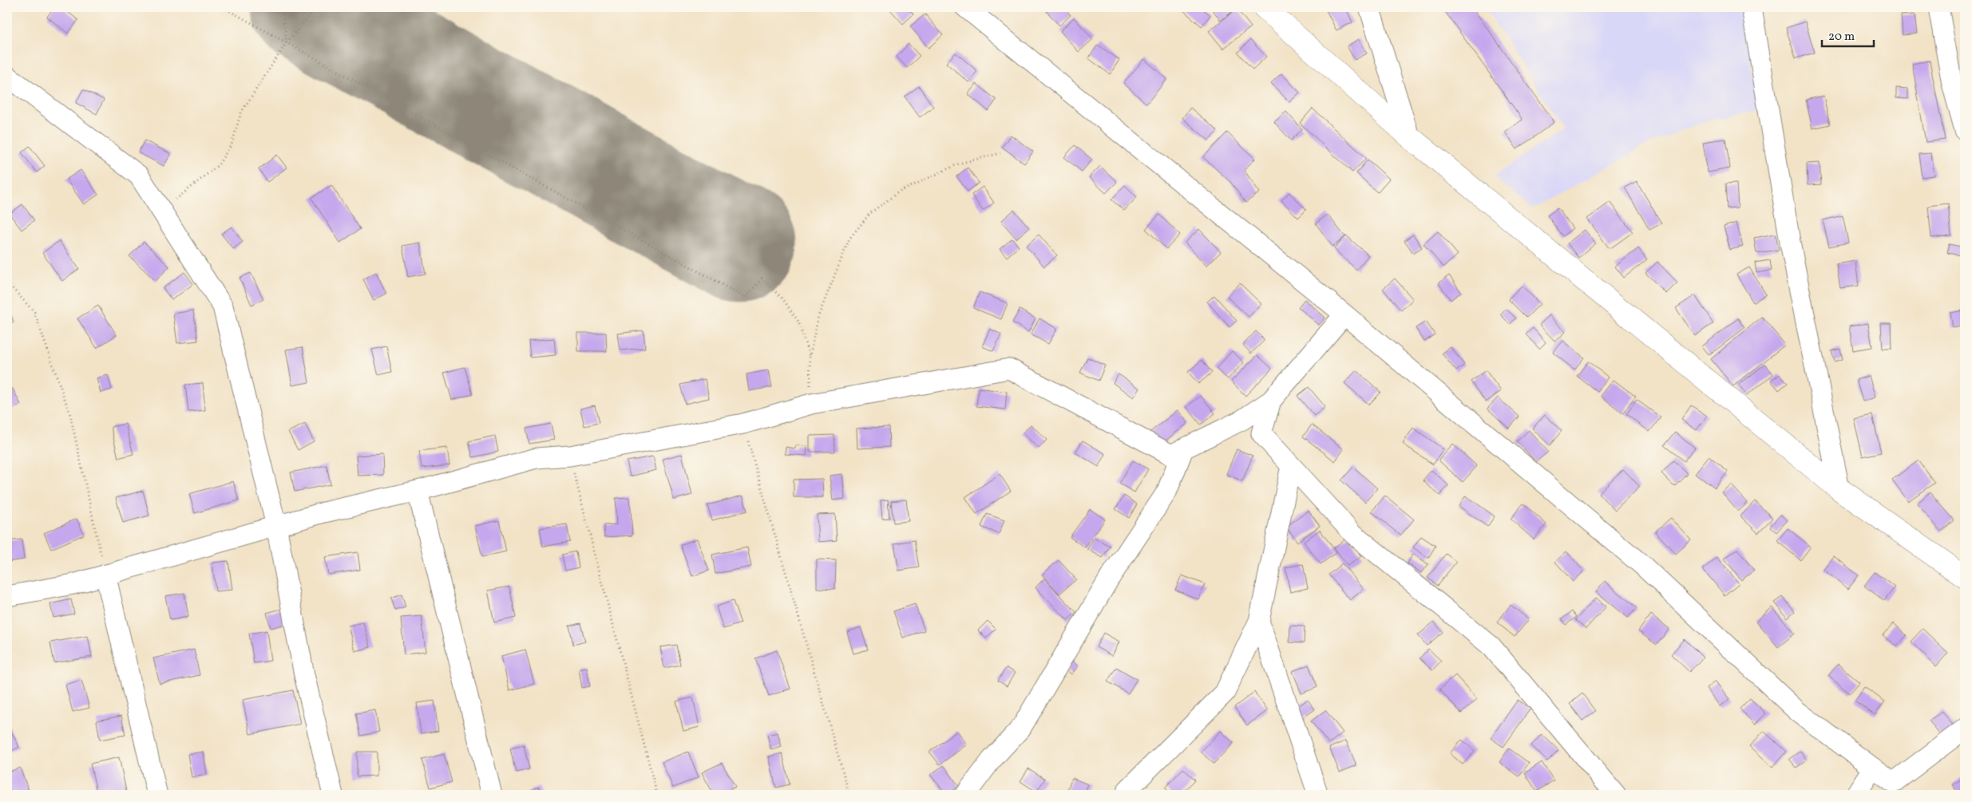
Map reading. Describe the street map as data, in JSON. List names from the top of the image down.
{
  "scale_bar": "20 m"
}
